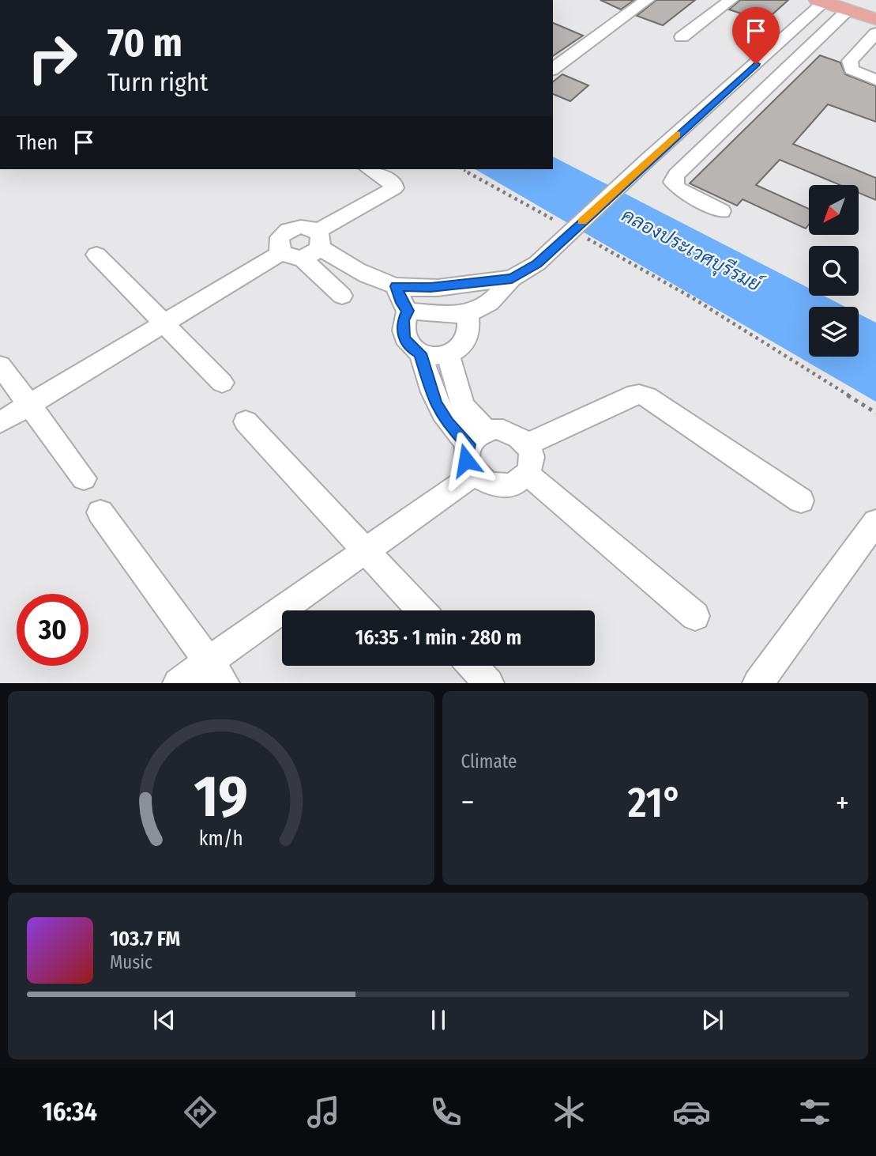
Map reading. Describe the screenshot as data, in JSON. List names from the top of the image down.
{
  "water": ["คลองประเวศบุรีรมย์"],
  "north": "bottom left",
  "page": {
    "turn": ["70 m", "Turn right"],
    "then": "Then",
    "limit": "30",
    "trip": "16:35 · 1 min · 280 m",
    "tile": "Climate",
    "heat": ["−", "21°", "+"],
    "song": ["103.7 FM", "Music"],
    "tabs": "16:34",
    "gauge": ["19", "km/h"]
  }
}
